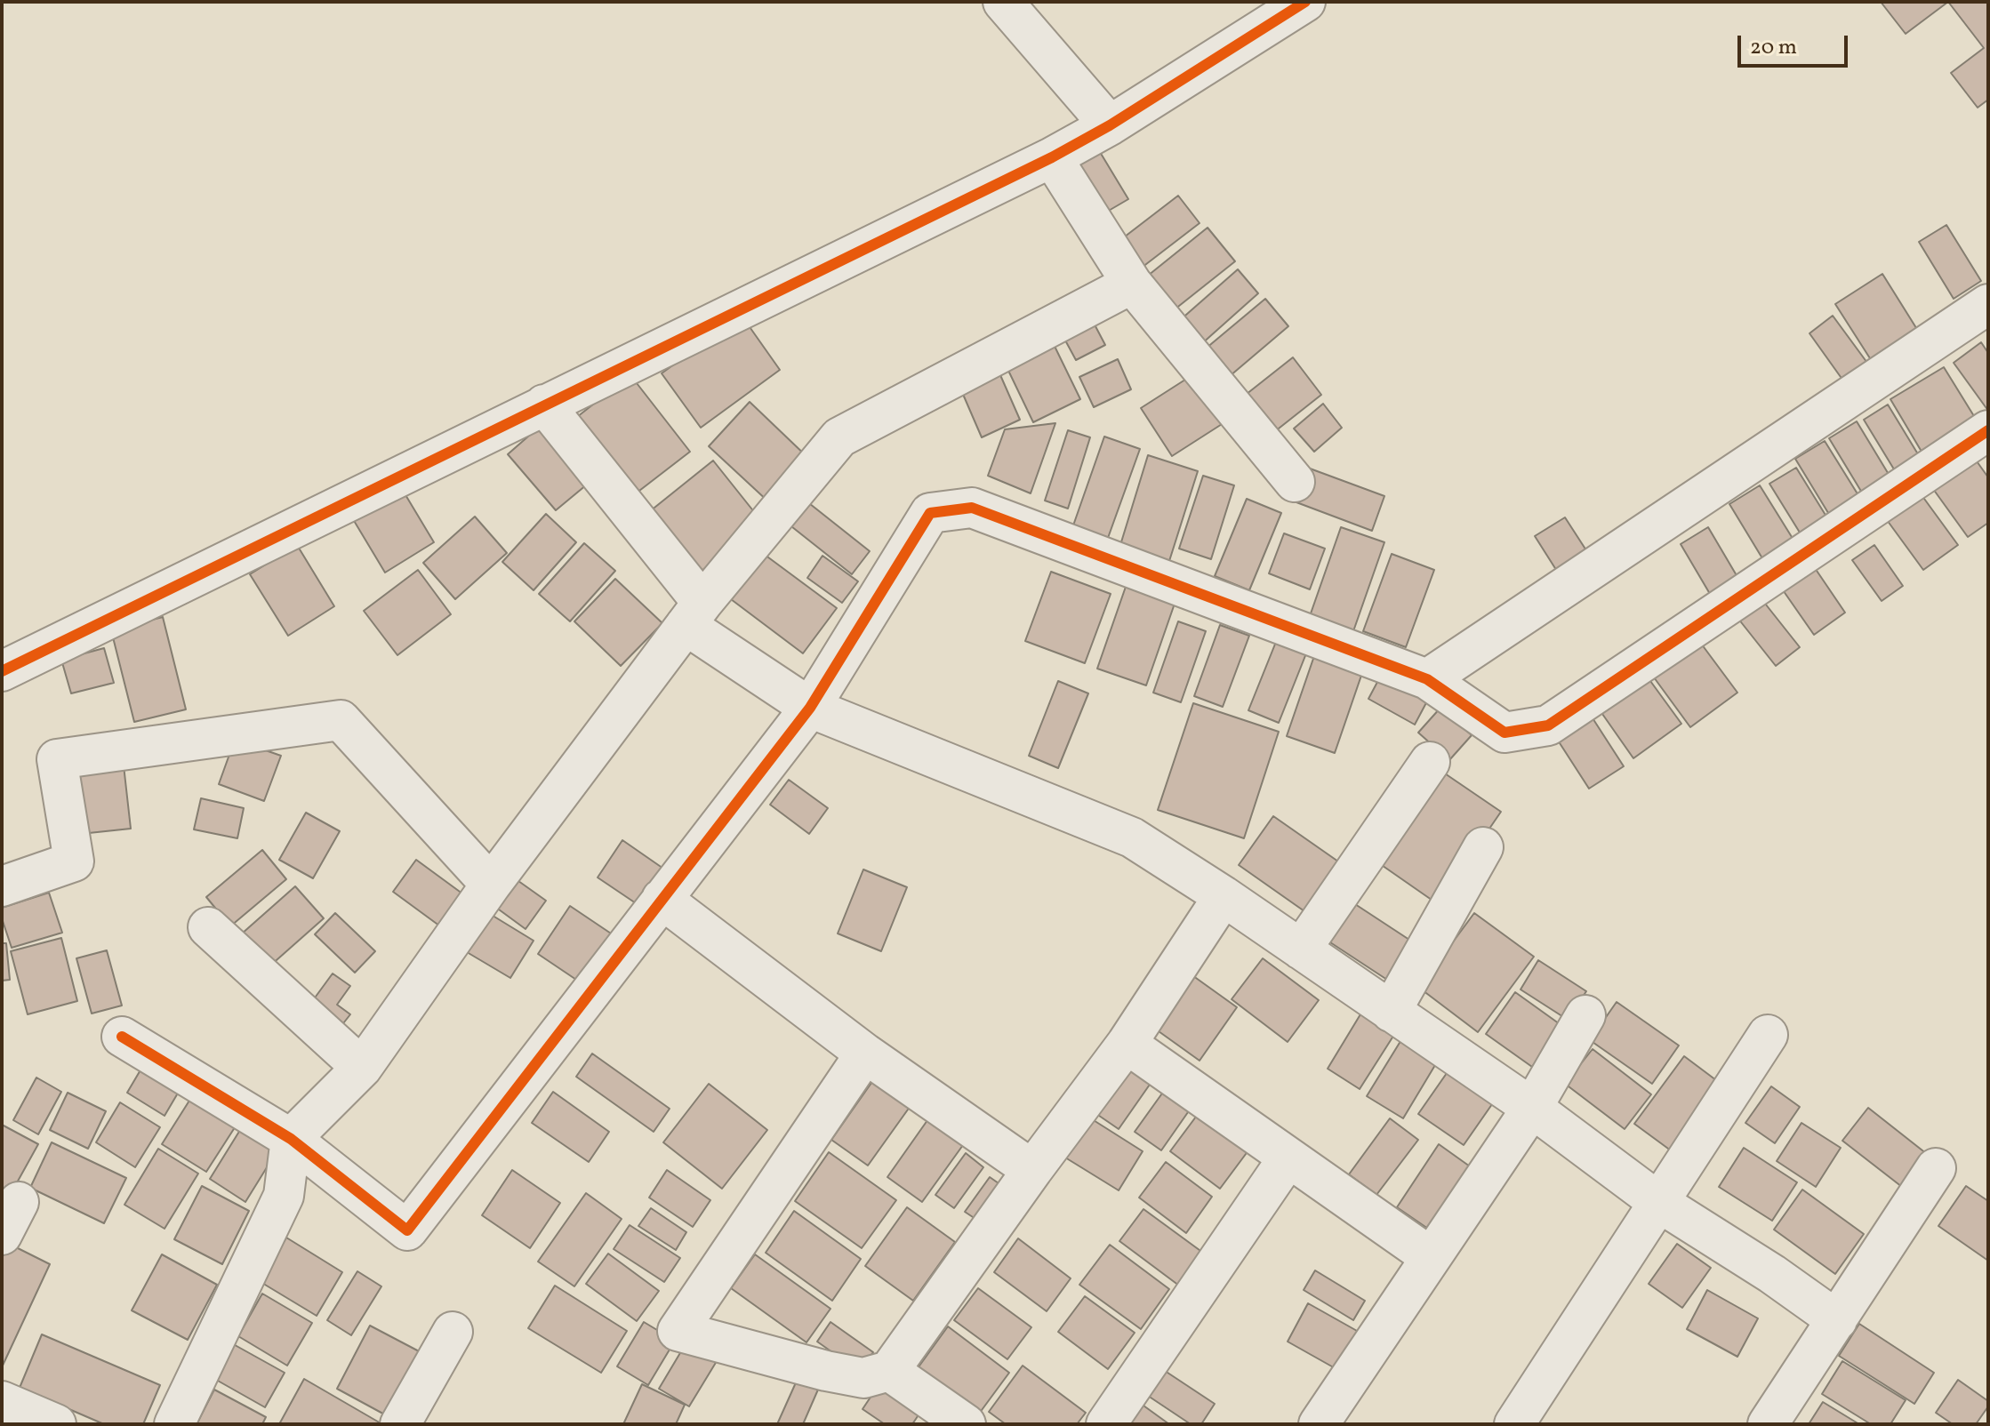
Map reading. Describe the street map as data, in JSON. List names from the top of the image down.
{
  "scale_bar": "20 m"
}
